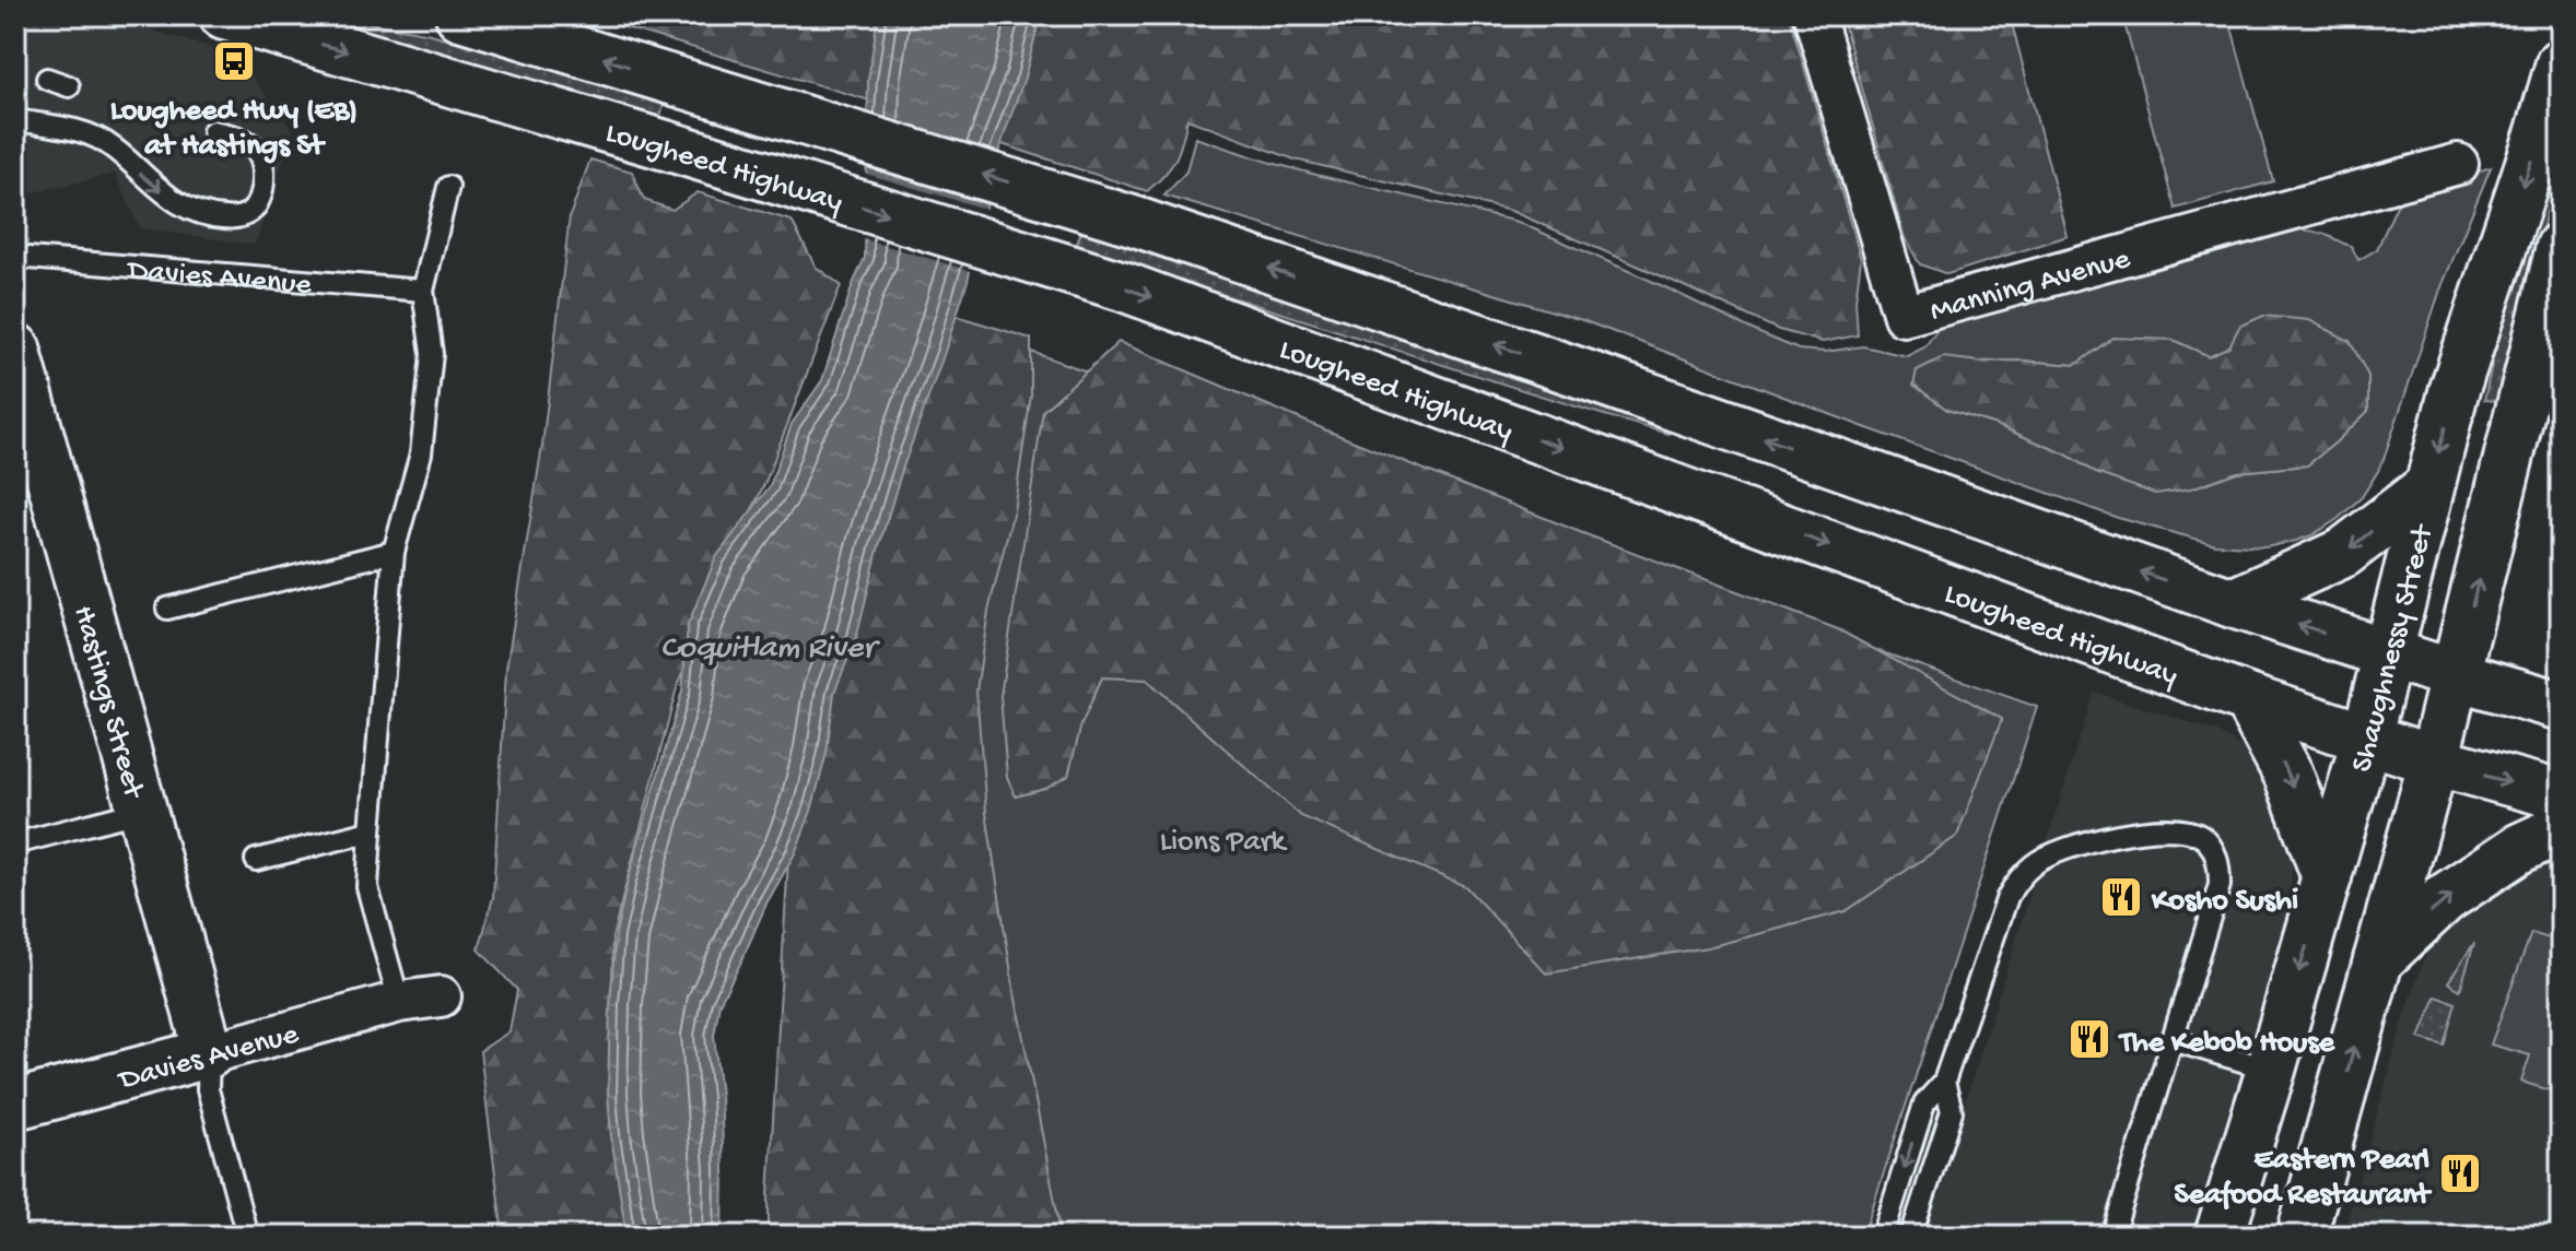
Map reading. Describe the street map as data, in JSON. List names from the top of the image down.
{
  "streets": {
    "main road": [
      "Lougheed Highway",
      "Davies Avenue",
      "Shaughnessy Street",
      "Hastings Street"
    ],
    "street": ["Manning Avenue"]
  },
  "crossings": [
    ["Lougheed Highway", "Shaughnessy Street"],
    ["Davies Avenue", "Hastings Street"]
  ],
  "water": ["Coquitlam River"],
  "parks": ["Lions Park"],
  "places": {
    "bus stop": ["Lougheed Hwy (EB) at Hastings St"],
    "restaurant": ["Kosho Sushi", "The Kebob House", "Eastern Pearl Seafood Restaurant"]
  }
}
